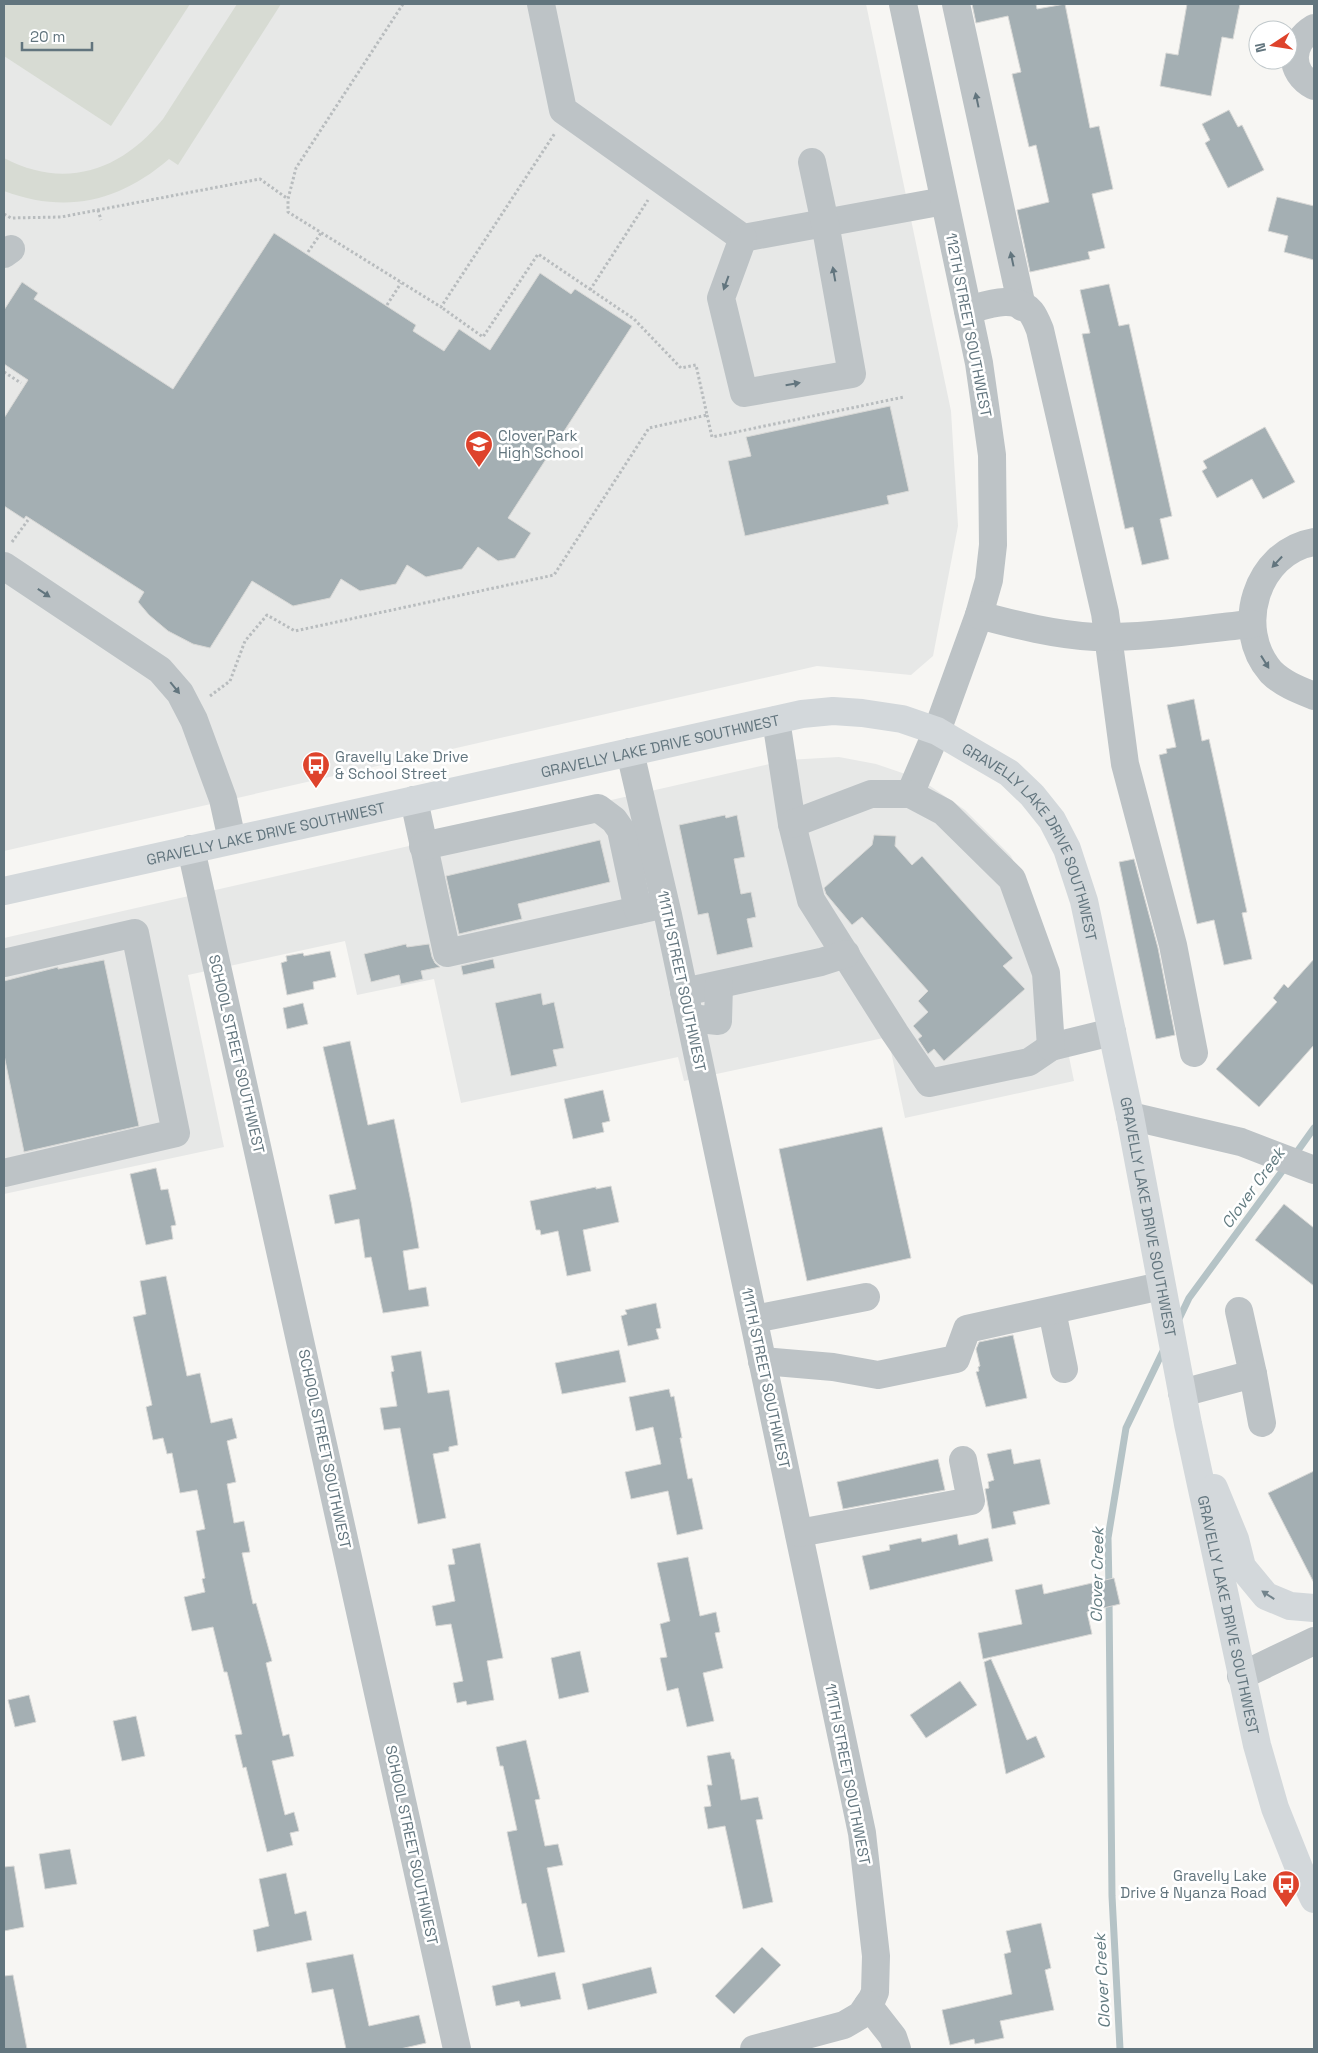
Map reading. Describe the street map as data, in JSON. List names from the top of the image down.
{
  "streets": {
    "main road": ["GRAVELLY LAKE DRIVE SOUTHWEST"],
    "street": ["112TH STREET SOUTHWEST", "111TH STREET SOUTHWEST", "SCHOOL STREET SOUTHWEST"]
  },
  "crossings": [
    ["112TH STREET SOUTHWEST", "GRAVELLY LAKE DRIVE SOUTHWEST"],
    ["GRAVELLY LAKE DRIVE SOUTHWEST", "111TH STREET SOUTHWEST"],
    ["GRAVELLY LAKE DRIVE SOUTHWEST", "SCHOOL STREET SOUTHWEST"]
  ],
  "water": ["Clover Creek"],
  "places": {
    "school or university": ["Clover Park High School"],
    "bus stop": ["Gravelly Lake Drive & School Street", "Gravelly Lake Drive & Nyanza Road"]
  },
  "scale_bar": "20 m",
  "north": "left"
}
